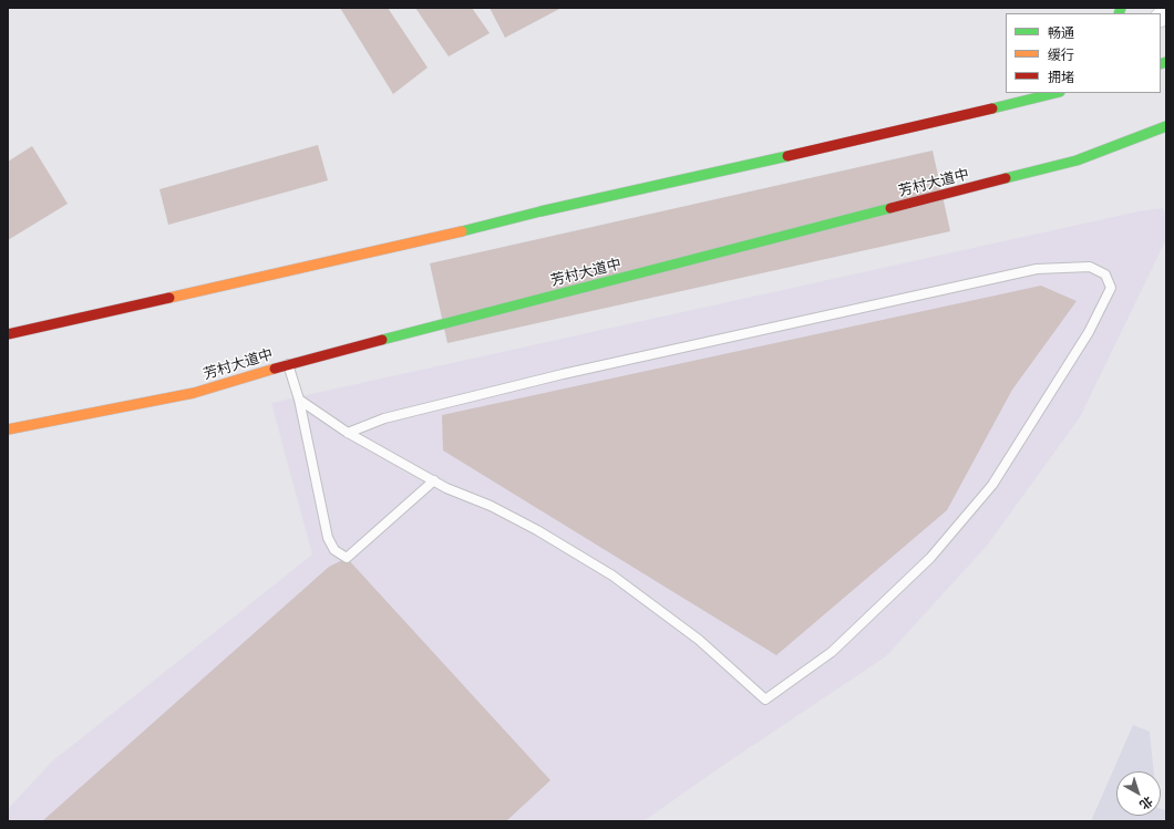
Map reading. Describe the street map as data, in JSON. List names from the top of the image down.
{
  "streets": {
    "main road": ["芳村大道中"]
  },
  "legend": ["畅通", "缓行", "拥堵"],
  "north": "bottom right"
}
